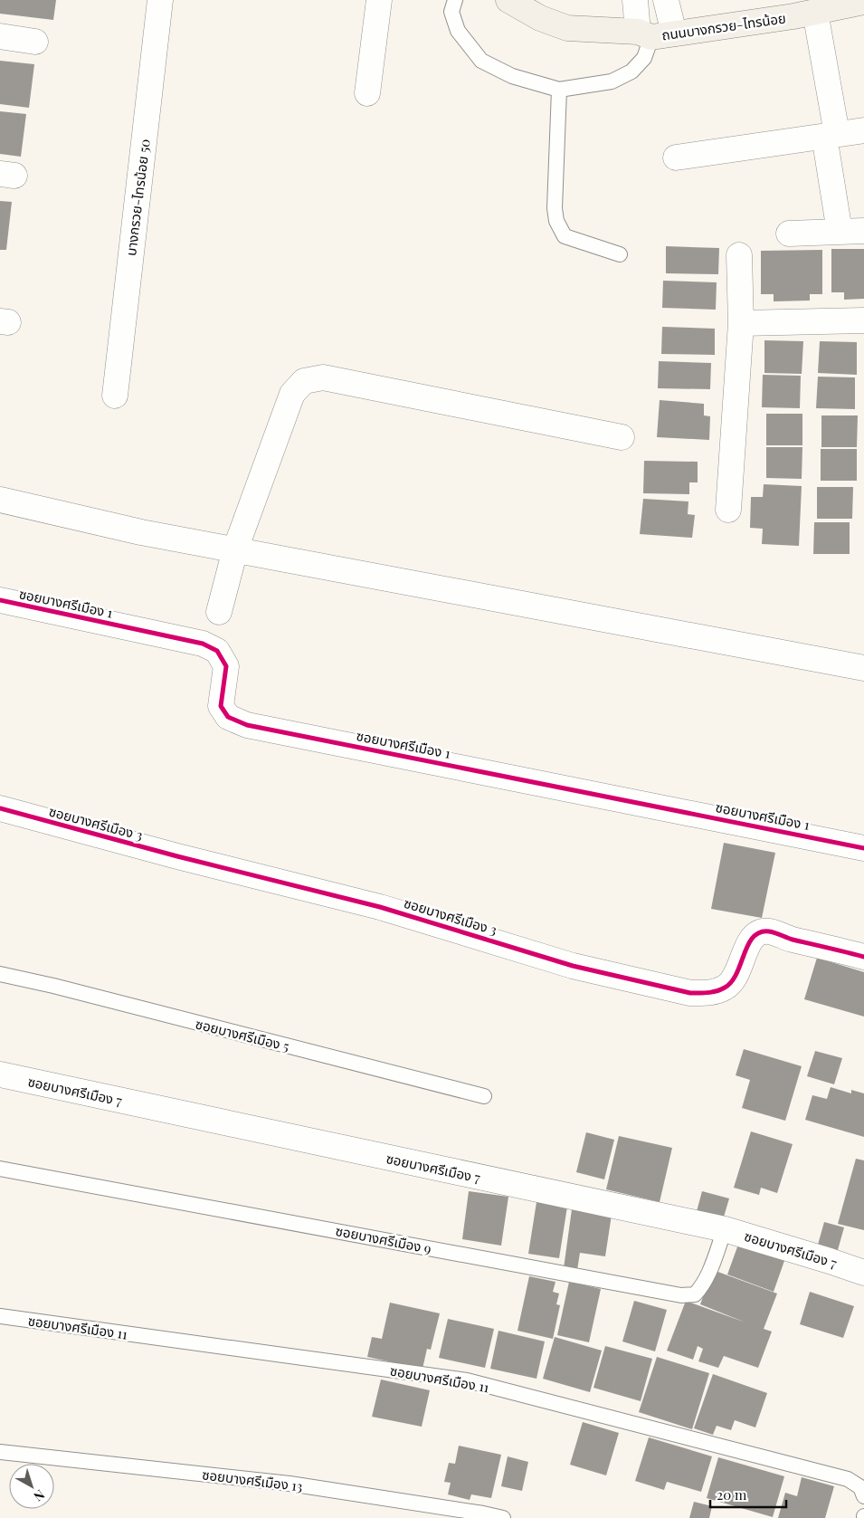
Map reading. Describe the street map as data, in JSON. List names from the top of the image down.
{
  "streets": {
    "main road": ["ถนนบางกรวย-ไทรน้อย"],
    "street": [
      "บางกรวย-ไทรน้อย 50",
      "ซอยบางศรีเมือง 1",
      "ซอยบางศรีเมือง 3",
      "ซอยบางศรีเมือง 7"
    ],
    "lane": [
      "ซอยบางศรีเมือง 5",
      "ซอยบางศรีเมือง 9",
      "ซอยบางศรีเมือง 11",
      "ซอยบางศรีเมือง 13"
    ]
  },
  "crossings": [
    ["ซอยบางศรีเมือง 7", "ซอยบางศรีเมือง 9"]
  ],
  "scale_bar": "20 m",
  "north": "bottom right"
}
